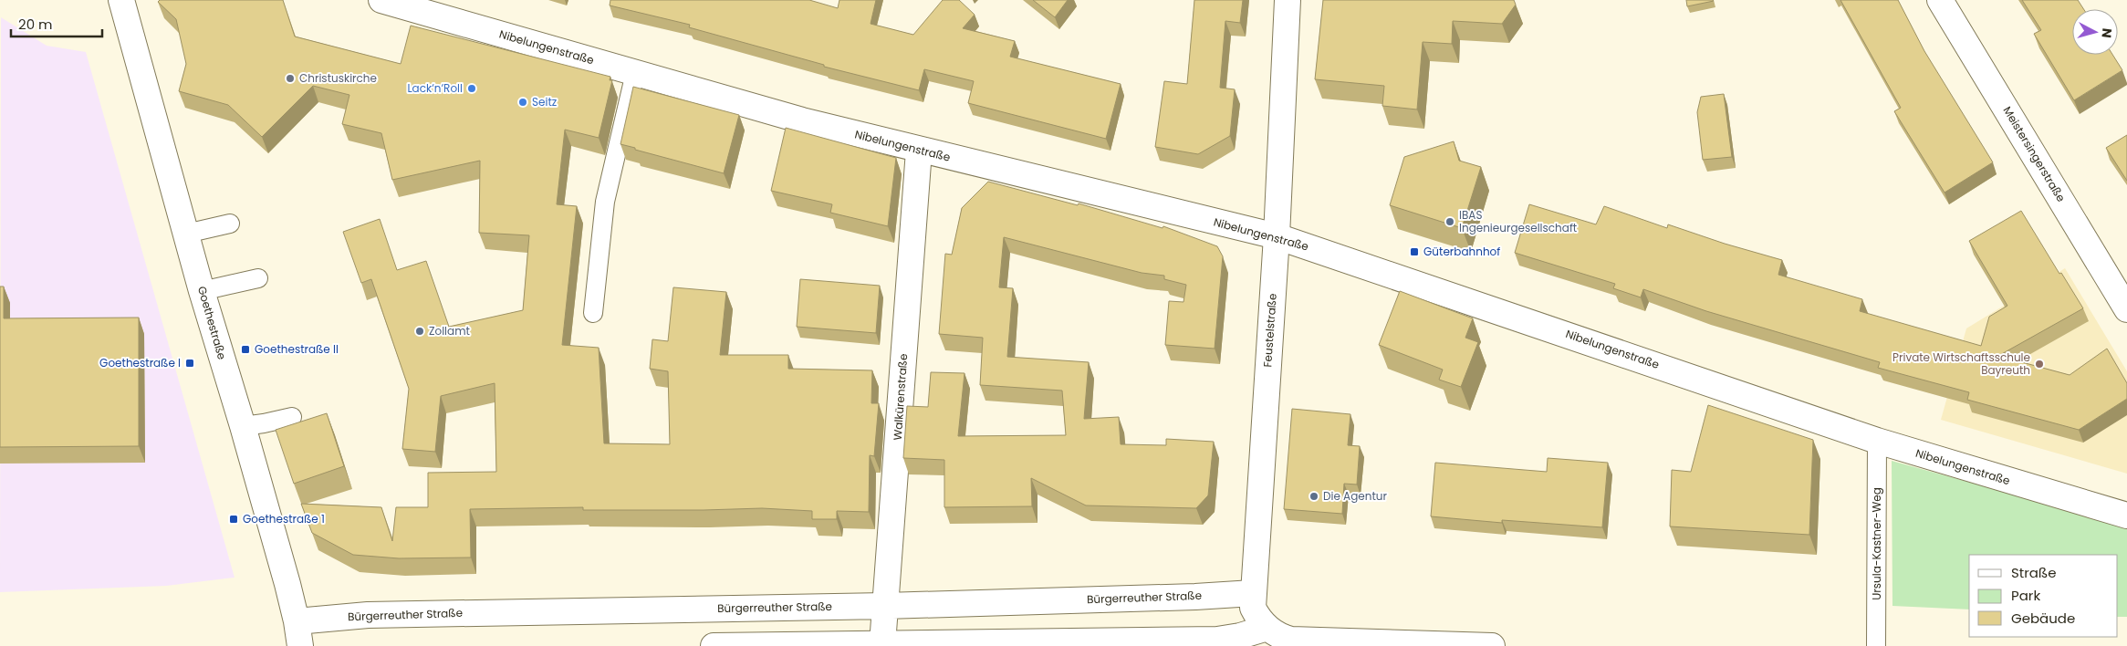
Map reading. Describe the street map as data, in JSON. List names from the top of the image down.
{
  "streets": {
    "street": [
      "Nibelungenstraße",
      "Meistersingerstraße",
      "Goethestraße",
      "Feustelstraße",
      "Walkürenstraße",
      "Bürgerreuther Straße"
    ],
    "lane": ["Ursula-Kastner-Weg"]
  },
  "crossings": [
    ["Nibelungenstraße", "Feustelstraße"],
    ["Nibelungenstraße", "Walkürenstraße"],
    ["Nibelungenstraße", "Ursula-Kastner-Weg"],
    ["Goethestraße", "Bürgerreuther Straße"],
    ["Feustelstraße", "Bürgerreuther Straße"],
    ["Walkürenstraße", "Bürgerreuther Straße"]
  ],
  "places": {
    "other": [
      "Christuskirche",
      "Lack‘n‘Roll",
      "Seitz",
      "IBAS Ingenieurgesellschaft",
      "Zollamt",
      "Private Wirtschaftsschule Bayreuth",
      "Die Agentur"
    ],
    "transit": [
      "Güterbahnhof",
      "Goethestraße II",
      "Goethestraße I",
      "Goethestraße 1"
    ]
  },
  "legend": ["Straße", "Park", "Gebäude"],
  "scale_bar": "20 m",
  "north": "right"
}
